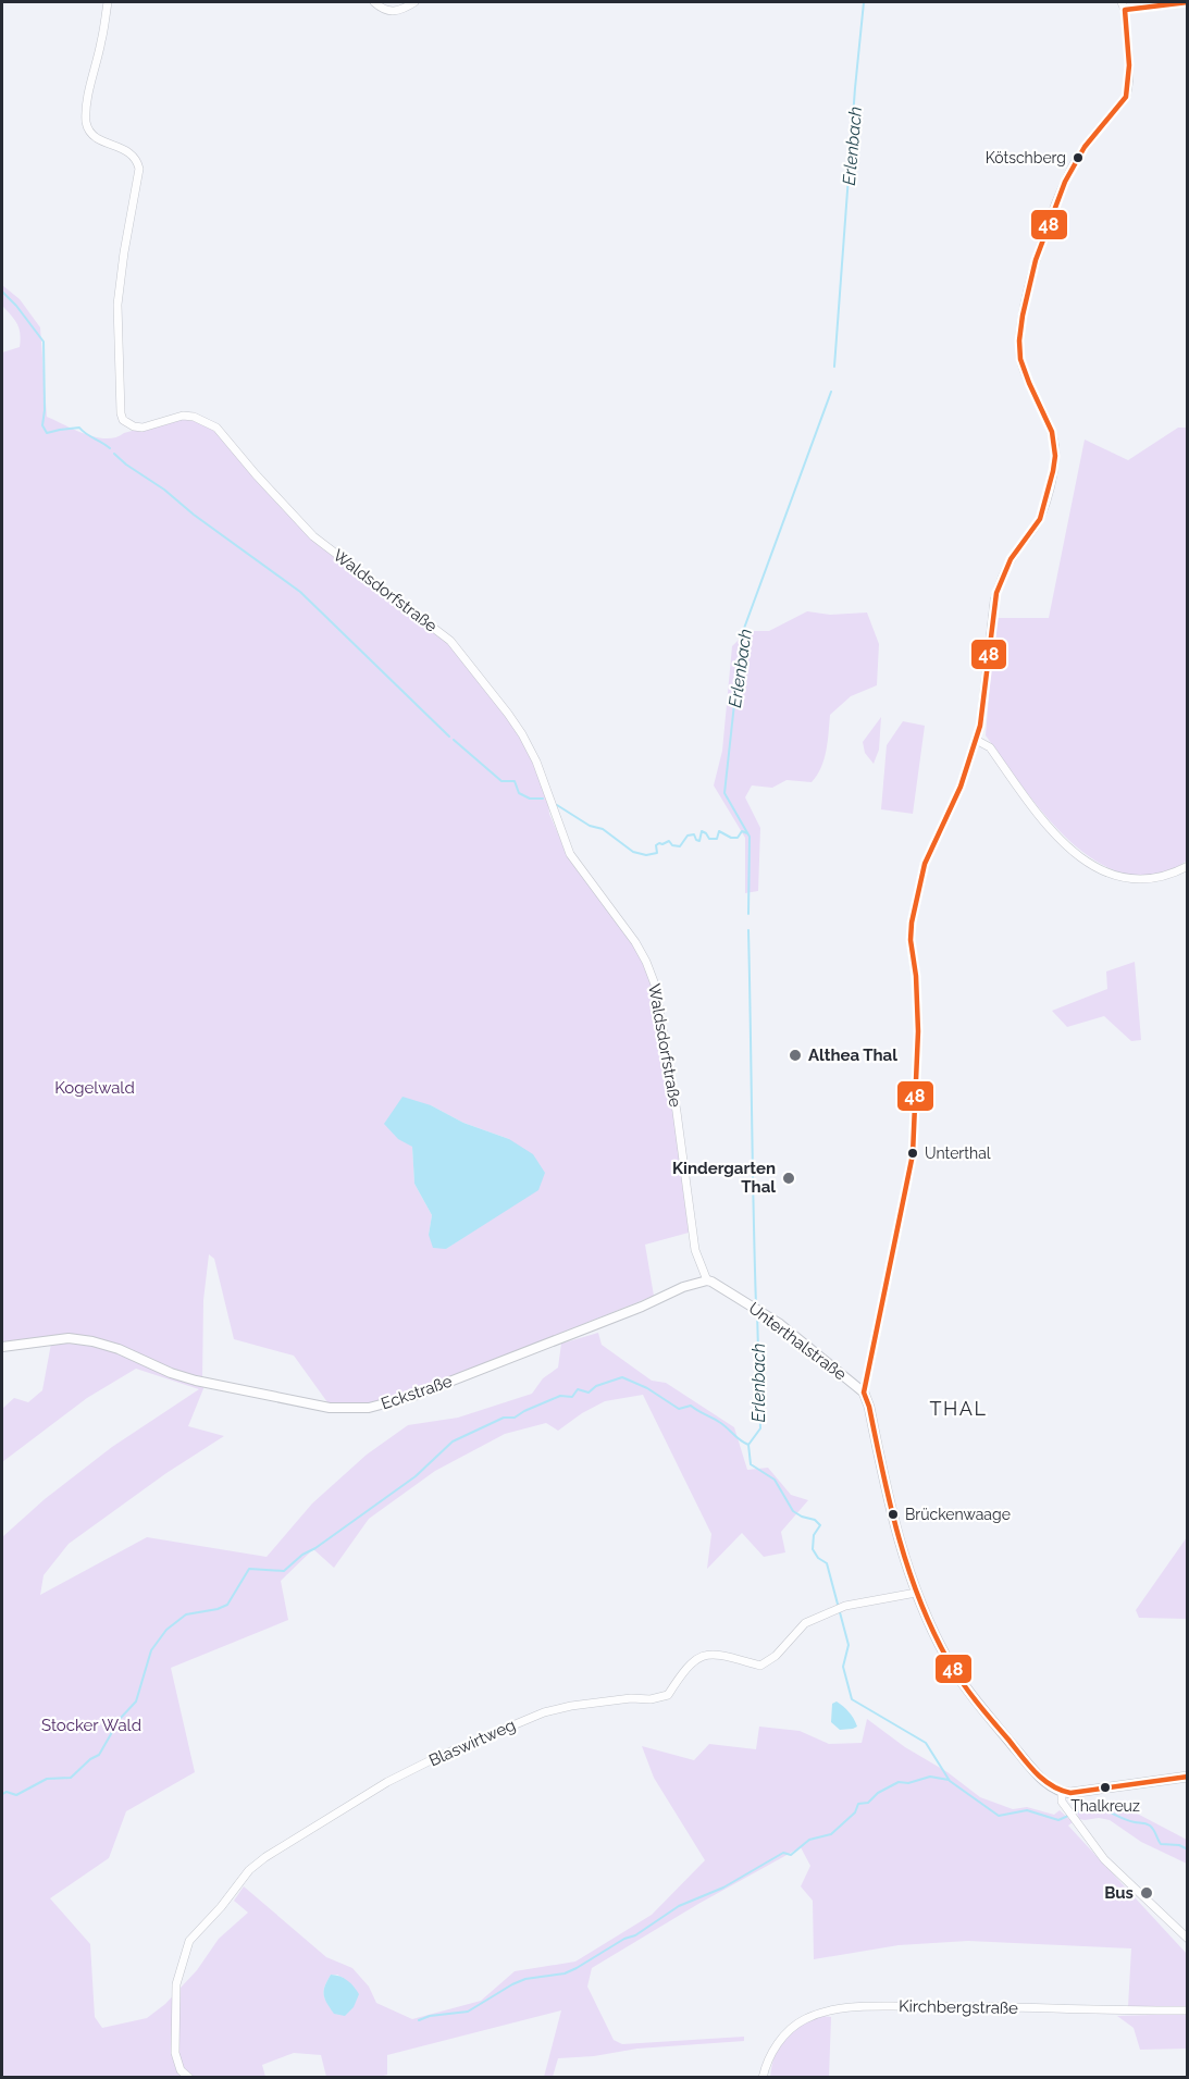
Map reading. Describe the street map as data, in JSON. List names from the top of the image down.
{
  "streets": {
    "street": [
      "Waldsdorfstraße",
      "Unterthalstraße",
      "Eckstraße",
      "Blaswirtweg",
      "Kirchbergstraße"
    ]
  },
  "crossings": [
    ["Waldsdorfstraße", "Unterthalstraße"],
    ["Waldsdorfstraße", "Eckstraße"],
    ["Unterthalstraße", "Eckstraße"]
  ],
  "districts": ["THAL"],
  "water": ["Erlenbach"],
  "parks": ["Kogelwald", "Stocker Wald"],
  "places": [
    "Kötschberg",
    "Althea Thal",
    "Unterthal",
    "Kindergarten Thal",
    "Brückenwaage",
    "Thalkreuz",
    "Bus"
  ],
  "lines": ["transit line 48"]
}
